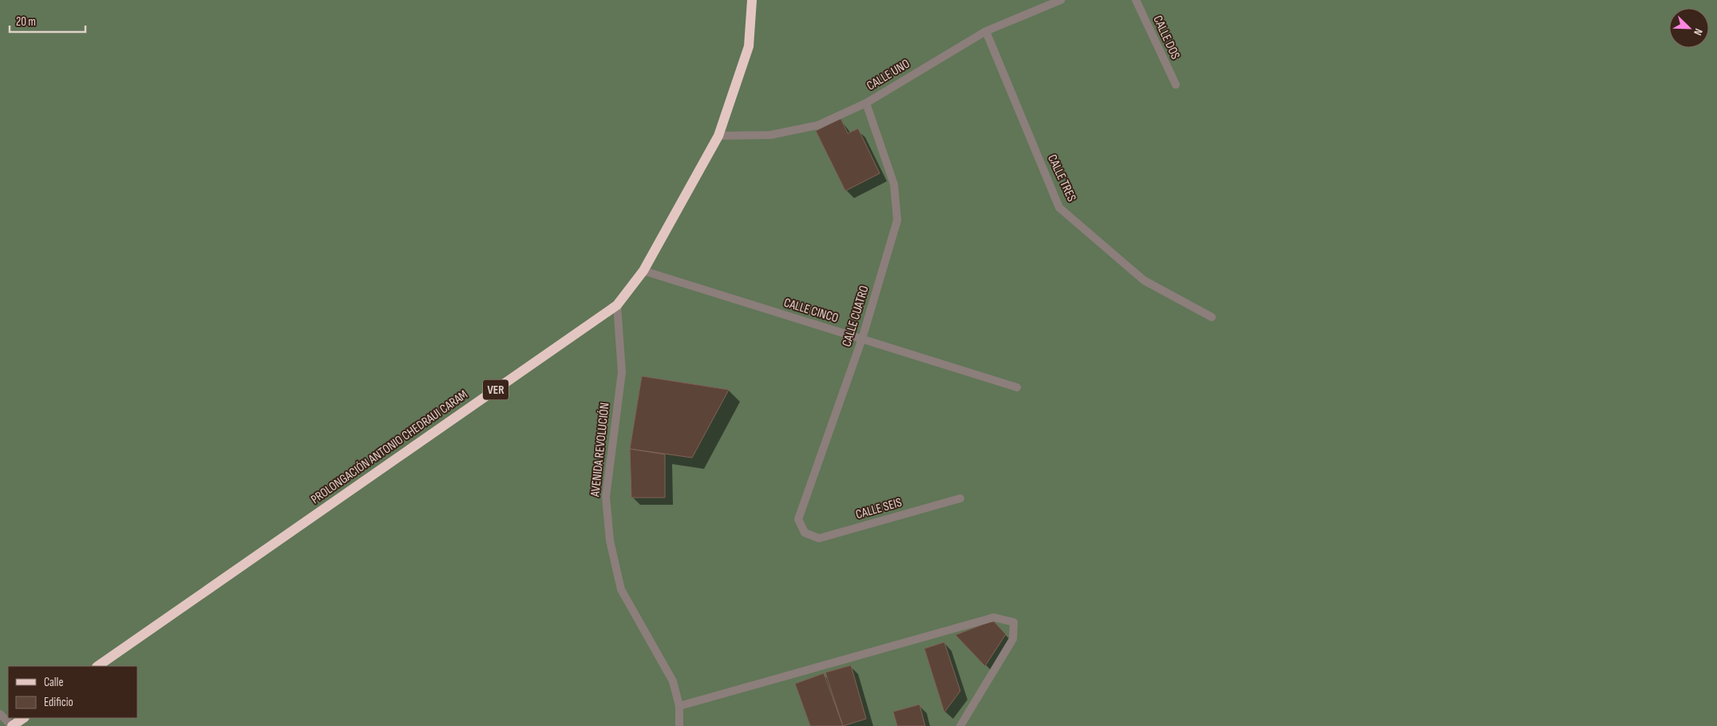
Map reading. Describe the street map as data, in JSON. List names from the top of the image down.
{
  "streets": {
    "main road": ["VER", "PROLONGACIÓN ANTONIO CHEDRAUI CARAM"],
    "street": [
      "CALLE DOS",
      "CALLE UNO",
      "CALLE TRES",
      "CALLE CINCO",
      "CALLE CUATRO",
      "AVENIDA REVOLUCIÓN",
      "CALLE SEIS"
    ]
  },
  "crossings": [
    ["CALLE UNO", "CALLE TRES"],
    ["CALLE UNO", "CALLE CUATRO"],
    ["CALLE UNO", "PROLONGACIÓN ANTONIO CHEDRAUI CARAM"],
    ["CALLE CINCO", "CALLE CUATRO"],
    ["CALLE CINCO", "PROLONGACIÓN ANTONIO CHEDRAUI CARAM"],
    ["CALLE CUATRO", "CALLE SEIS"],
    ["PROLONGACIÓN ANTONIO CHEDRAUI CARAM", "AVENIDA REVOLUCIÓN"]
  ],
  "legend": ["Calle", "Edificio"],
  "scale_bar": "20 m",
  "north": "bottom right"
}
